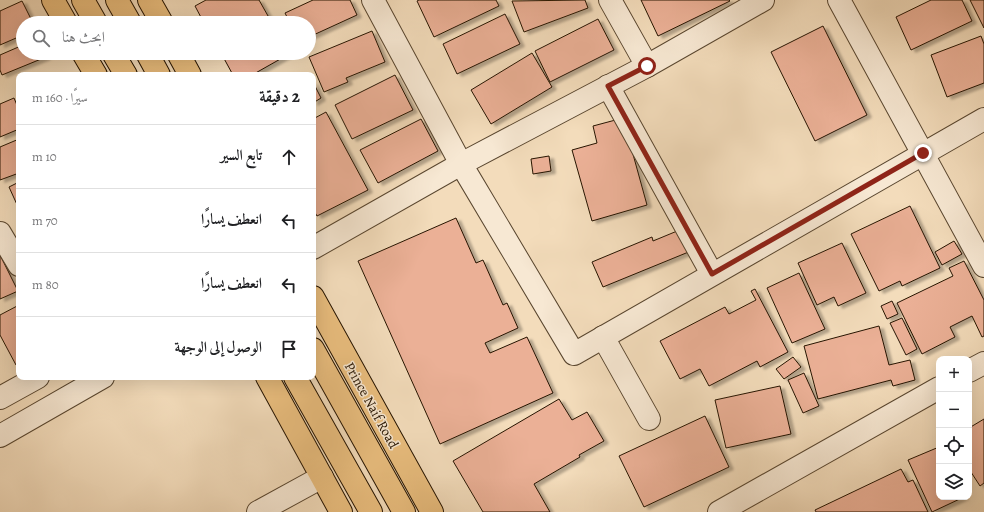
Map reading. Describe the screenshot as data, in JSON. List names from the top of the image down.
{
  "streets": {
    "main road": ["Prince Naif Road"]
  },
  "page": {
    "search": "ابحث هنا",
    "heading": ["2 دقيقة", "سيرًا · 160 m"],
    "list": [
      ["تابع السير", "10 m"],
      ["انعطف يسارًا", "70 m"],
      ["انعطف يسارًا", "80 m"],
      "الوصول إلى الوجهة"
    ],
    "map_buttons": ["+", "−"]
  }
}
